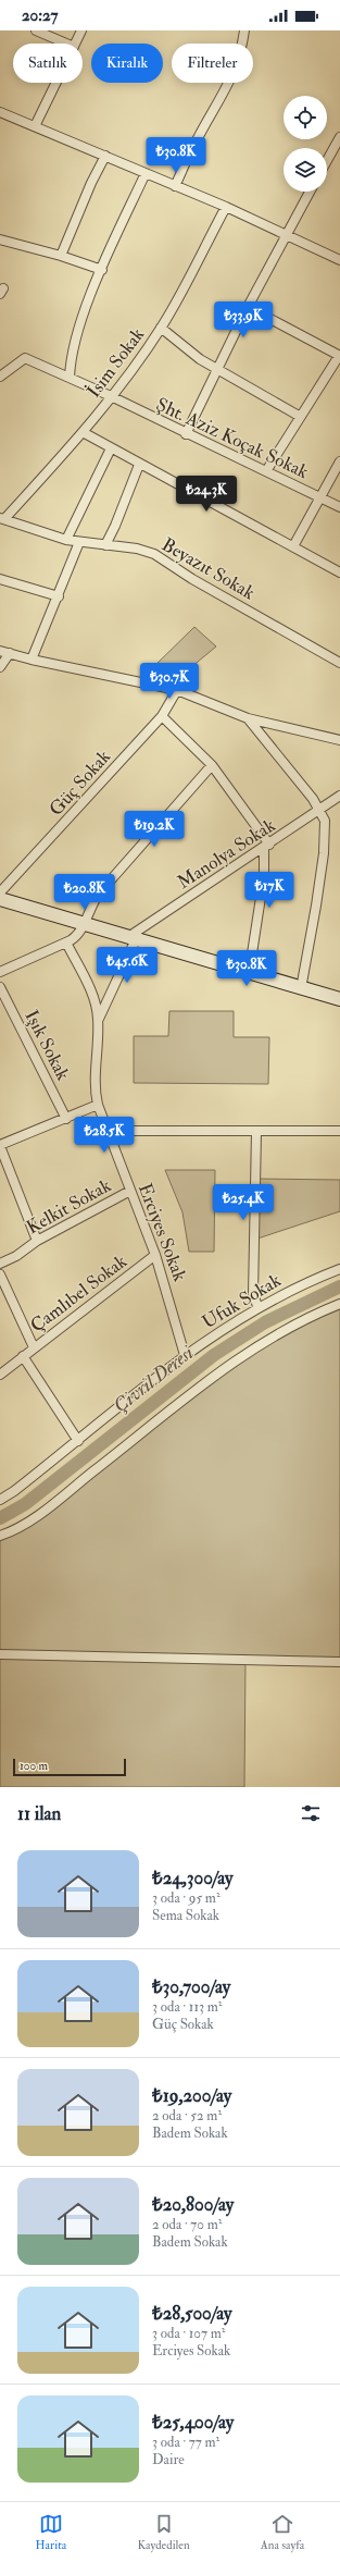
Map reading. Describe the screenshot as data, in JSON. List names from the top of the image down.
{
  "streets": {
    "street": [
      "İsim Sokak",
      "Şht. Aziz Koçak Sokak",
      "Beyazıt Sokak",
      "Güç Sokak",
      "Manolya Sokak",
      "Işık Sokak",
      "Kelkit Sokak",
      "Erciyes Sokak",
      "Çamlıbel Sokak",
      "Ufuk Sokak"
    ]
  },
  "crossings": [
    ["İsim Sokak", "Şht. Aziz Koçak Sokak"],
    ["İsim Sokak", "Beyazıt Sokak"],
    ["Manolya Sokak", "Erciyes Sokak"],
    ["Kelkit Sokak", "Erciyes Sokak"],
    ["Erciyes Sokak", "Çamlıbel Sokak"],
    ["Erciyes Sokak", "Ufuk Sokak"]
  ],
  "water": ["Çivril Deresi"],
  "scale_bar": "100 m",
  "page": {
    "status": "20:27",
    "chip": ["Satılık", "Kiralık", "Filtreler"],
    "price": [
      "₺30.8K",
      "₺33.9K",
      "₺24.3K",
      "₺30.7K",
      "₺19.2K",
      "₺17K",
      "₺20.8K",
      "₺45.6K",
      "₺30.8K",
      "₺28.5K",
      "₺25.4K"
    ],
    "scale": "100 m",
    "heading": "11 ilan",
    "list": [
      {
        "name": "₺24,300/ay",
        "note": "3 oda · 95 m² · Sema Sokak"
      },
      {
        "name": "₺30,700/ay",
        "note": "3 oda · 113 m² · Güç Sokak"
      },
      {
        "name": "₺19,200/ay",
        "note": "2 oda · 52 m² · Badem Sokak"
      },
      {
        "name": "₺20,800/ay",
        "note": "2 oda · 70 m² · Badem Sokak"
      },
      {
        "name": "₺28,500/ay",
        "note": "3 oda · 107 m² · Erciyes Sokak"
      },
      {
        "name": "₺25,400/ay",
        "note": "3 oda · 77 m² · Daire"
      }
    ],
    "tabs": ["Harita", "Kaydedilen", "Ana sayfa"]
  }
}
